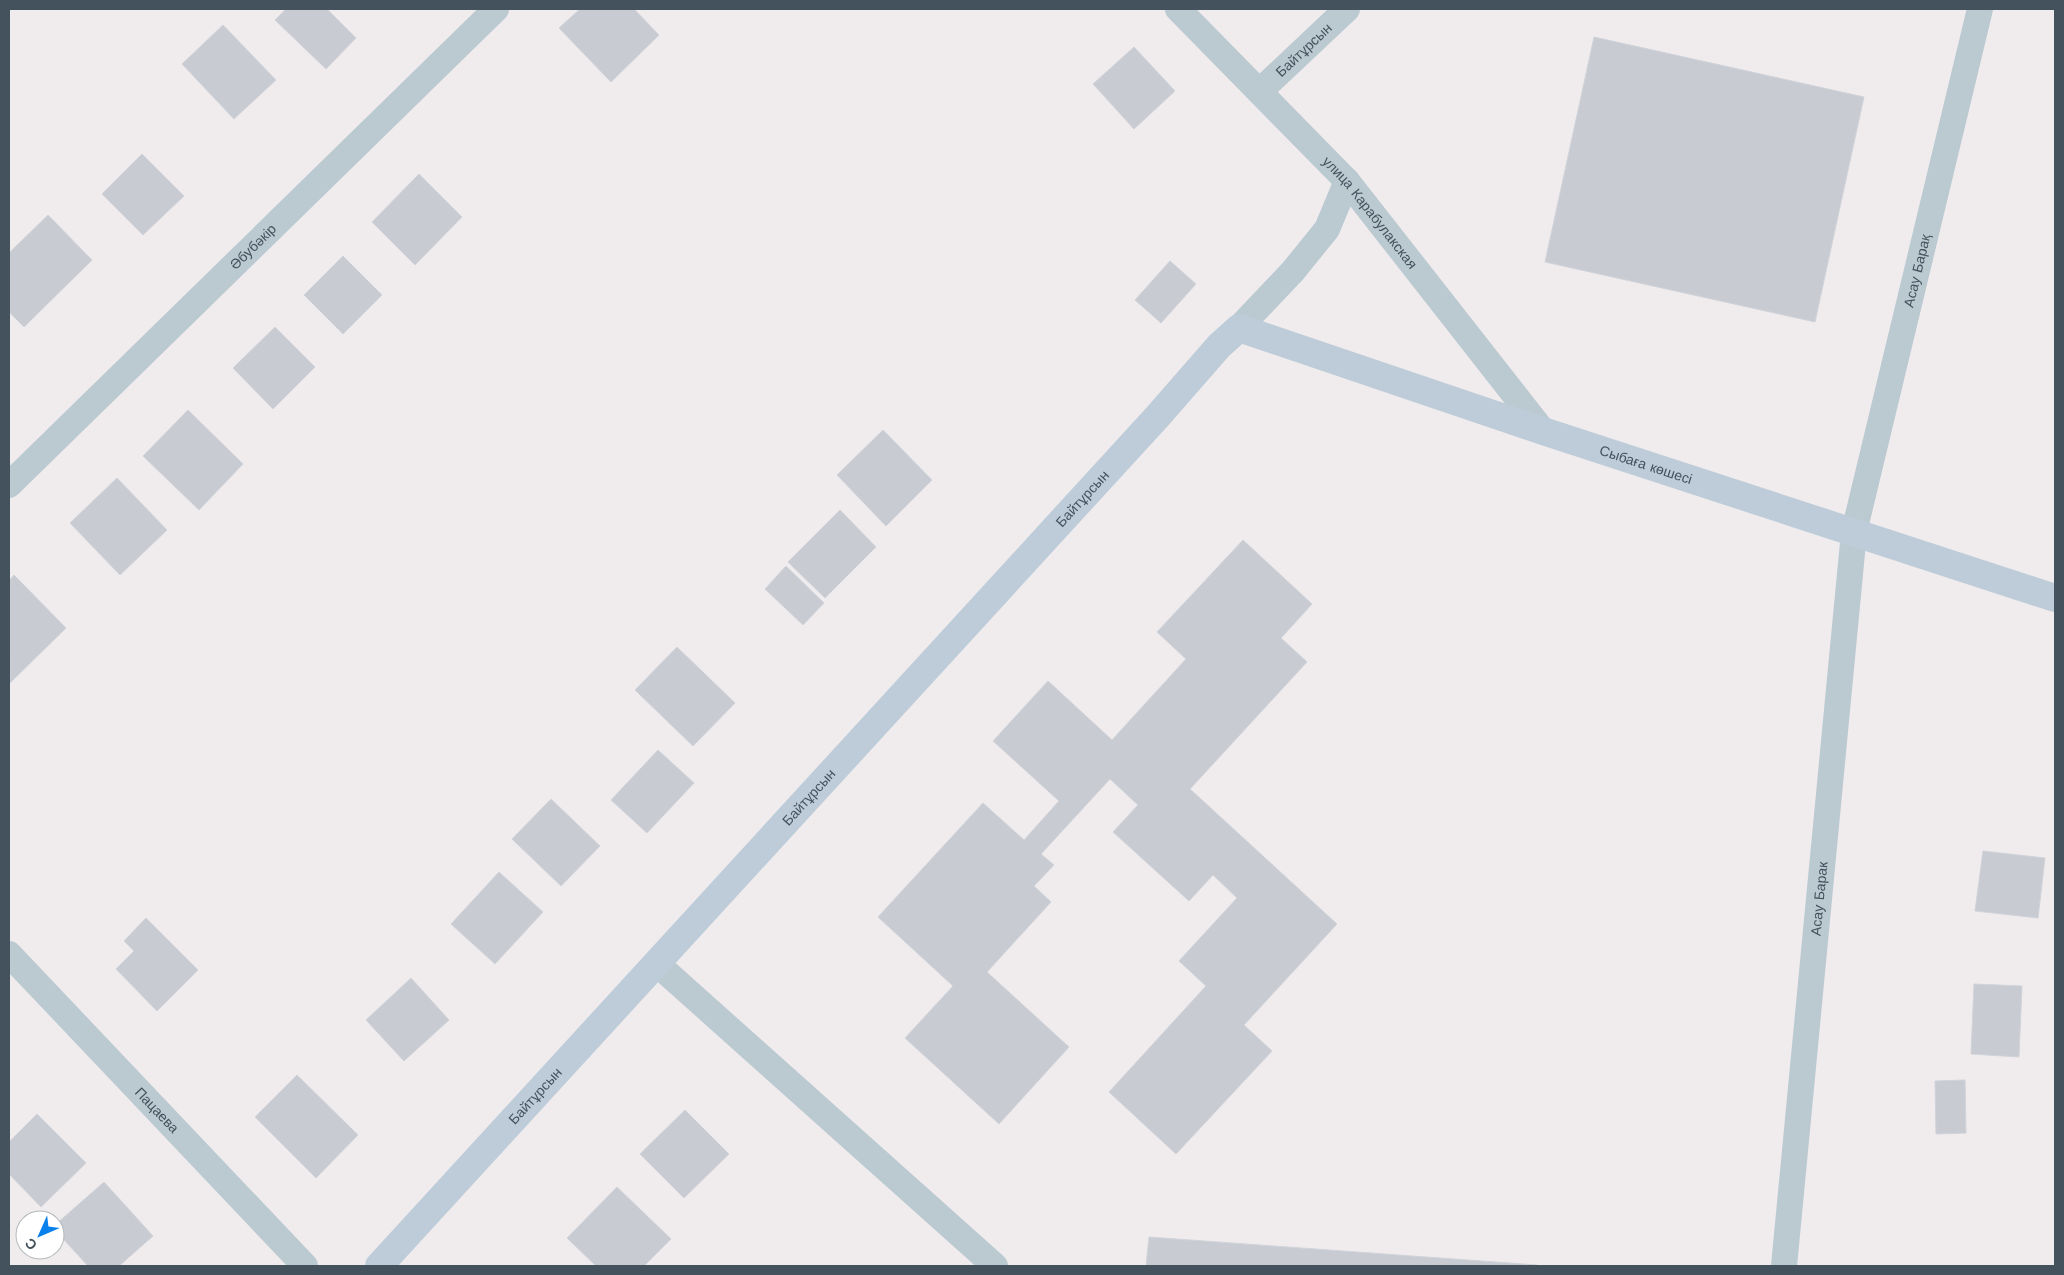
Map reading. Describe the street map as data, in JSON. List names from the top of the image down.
{
  "streets": {
    "street": [
      "Байтұрсын",
      "улица Карабулакская",
      "Әбубәкір",
      "Асау Барақ",
      "Сыбаға көшесі",
      "Асау Барак",
      "Пацаева"
    ]
  },
  "crossings": [
    ["Байтұрсын", "улица Карабулакская"],
    ["Байтұрсын", "Сыбаға көшесі"],
    ["улица Карабулакская", "Сыбаға көшесі"],
    ["Асау Барақ", "Сыбаға көшесі"],
    ["Асау Барақ", "Асау Барак"],
    ["Сыбаға көшесі", "Асау Барак"]
  ],
  "north": "bottom left"
}
